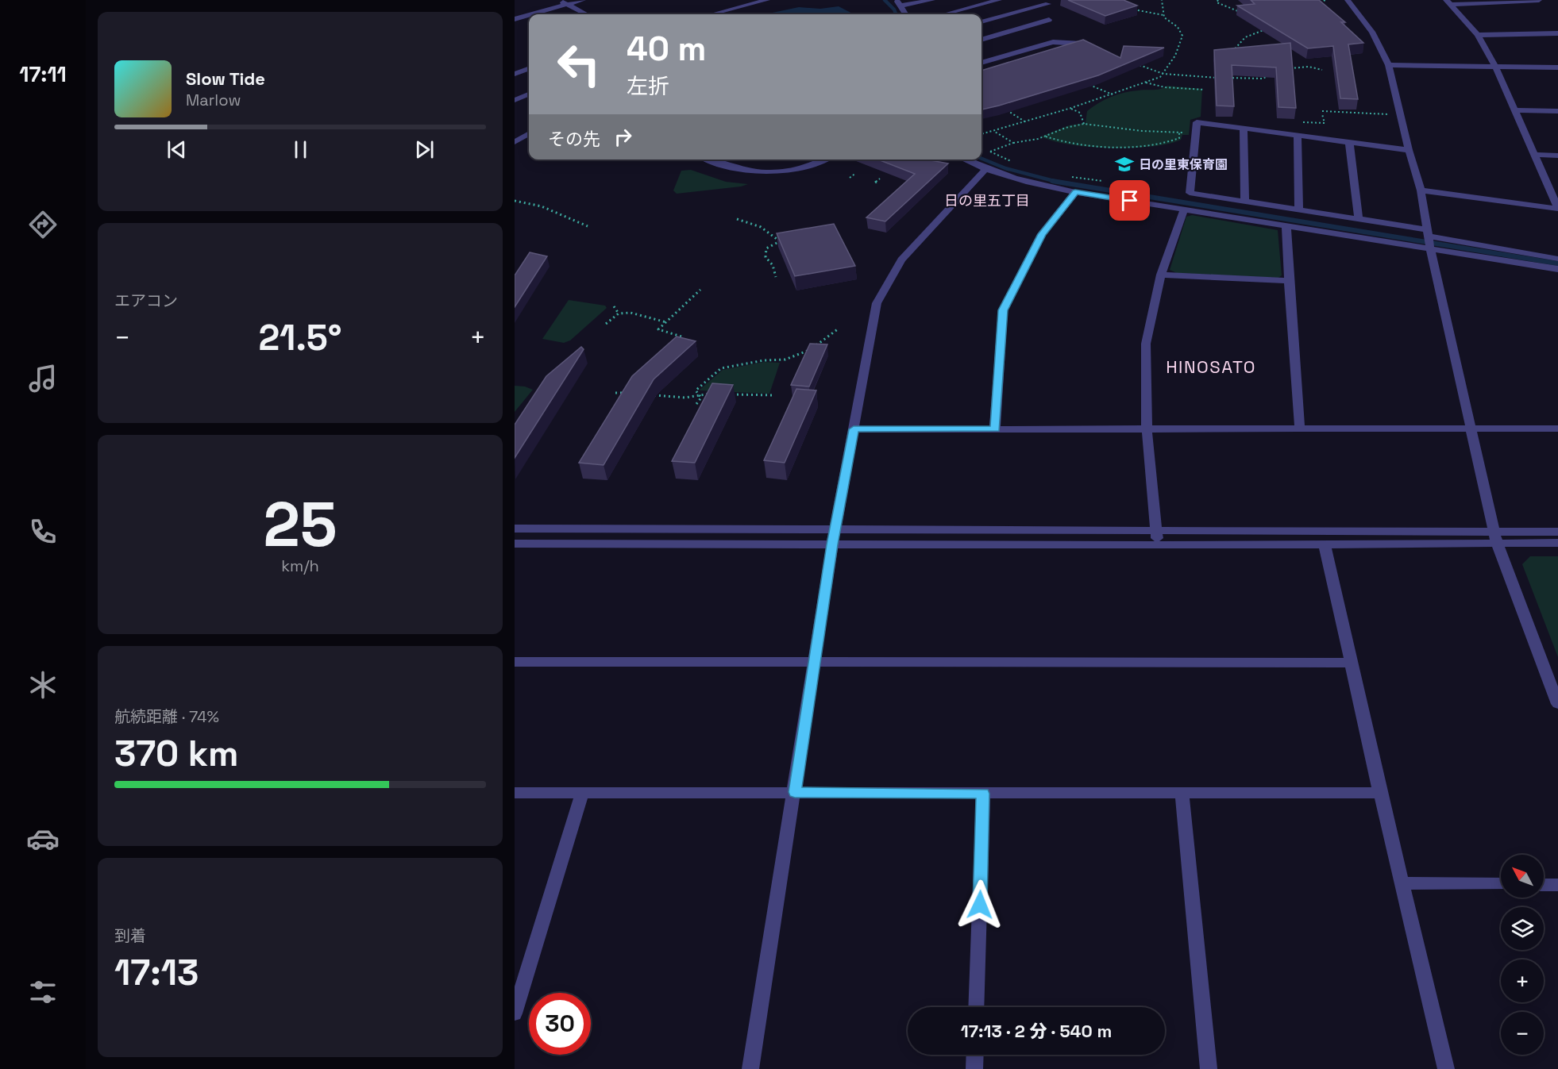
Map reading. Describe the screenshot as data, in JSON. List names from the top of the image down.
{
  "districts": ["日の里五丁目", "HINOSATO"],
  "places": {
    "school or university": ["日の里東保育園"]
  },
  "north": "top left",
  "page": {
    "tabs": "17:11",
    "turn": ["40 m", "左折"],
    "song": ["Slow Tide", "Marlow"],
    "then": "その先",
    "tile": [
      "エアコン",
      ["25", "km/h"],
      ["航続距離 · 74%", "370 km"],
      ["到着", "17:13"]
    ],
    "heat": ["−", "21.5°", "+"],
    "map_buttons": ["+", "−"],
    "limit": "30",
    "trip": "17:13 · 2 分 · 540 m"
  }
}
